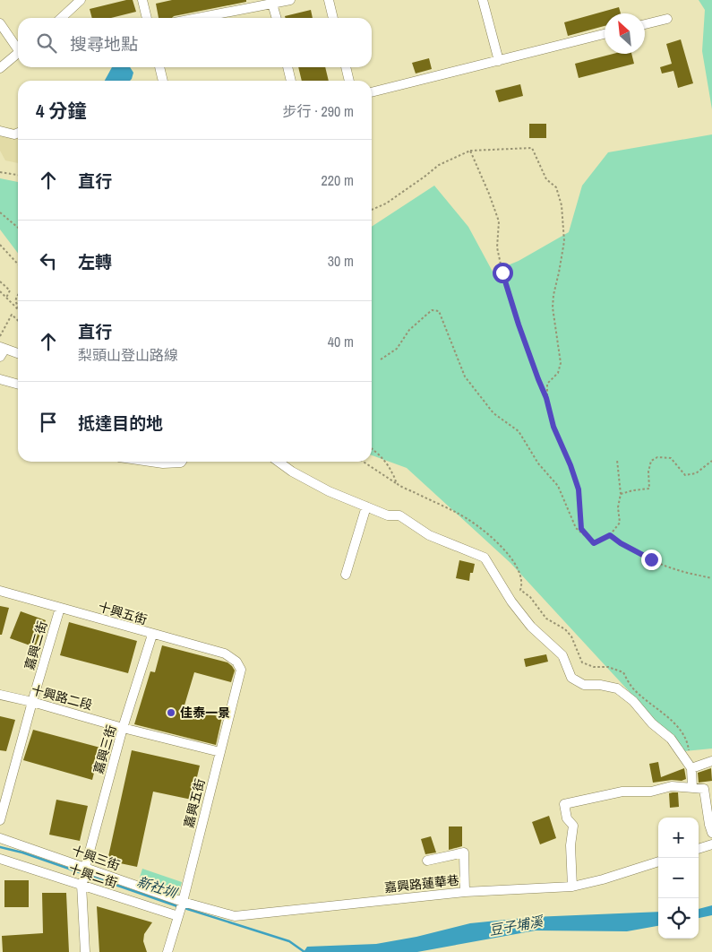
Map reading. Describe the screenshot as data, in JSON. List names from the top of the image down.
{
  "streets": {
    "street": [
      "十興五街",
      "嘉興二街",
      "十興路二段",
      "嘉興三街",
      "嘉興五街",
      "十興三街",
      "十興二街",
      "嘉興路蓮華巷"
    ]
  },
  "crossings": [
    ["十興五街", "嘉興二街"],
    ["十興五街", "嘉興三街"],
    ["十興五街", "嘉興五街"],
    ["嘉興二街", "十興路二段"],
    ["十興路二段", "嘉興三街"],
    ["十興路二段", "嘉興五街"],
    ["嘉興三街", "十興三街"],
    ["嘉興三街", "十興二街"],
    ["嘉興五街", "十興三街"],
    ["嘉興五街", "十興二街"],
    ["嘉興五街", "嘉興路蓮華巷"],
    ["十興三街", "十興二街"],
    ["十興三街", "嘉興路蓮華巷"]
  ],
  "water": ["新社圳", "豆子埔溪"],
  "places": ["佳泰一景"],
  "north": "top left",
  "page": {
    "search": "搜尋地點",
    "heading": ["4 分鐘", "步行 · 290 m"],
    "list": [
      ["直行", "220 m"],
      ["左轉", "30 m"],
      ["直行", "梨頭山登山路線", "40 m"],
      "抵達目的地"
    ],
    "map_buttons": ["+", "−"]
  }
}
